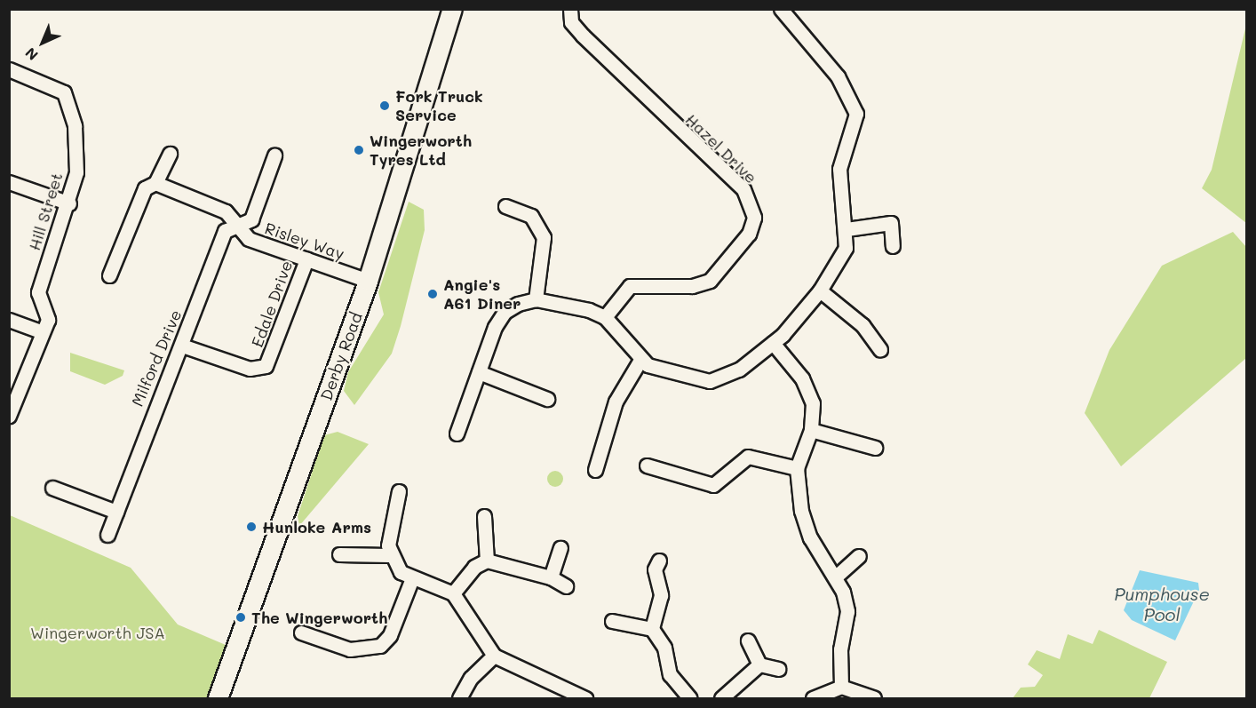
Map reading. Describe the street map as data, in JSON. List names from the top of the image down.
{
  "streets": {
    "highway": ["Derby Road"],
    "street": [
      "Hazel Drive",
      "Hill Street",
      "Risley Way",
      "Edale Drive",
      "Milford Drive"
    ]
  },
  "crossings": [
    ["Risley Way", "Edale Drive"],
    ["Risley Way", "Derby Road"],
    ["Risley Way", "Milford Drive"],
    ["Edale Drive", "Milford Drive"]
  ],
  "water": ["Pumphouse Pool"],
  "parks": ["Wingerworth JSA"],
  "places": [
    "Fork Truck Service",
    "Wingerworth Tyres Ltd",
    "Angie's A61 Diner",
    "Hunloke Arms",
    "The Wingerworth"
  ],
  "north": "bottom left"
}
